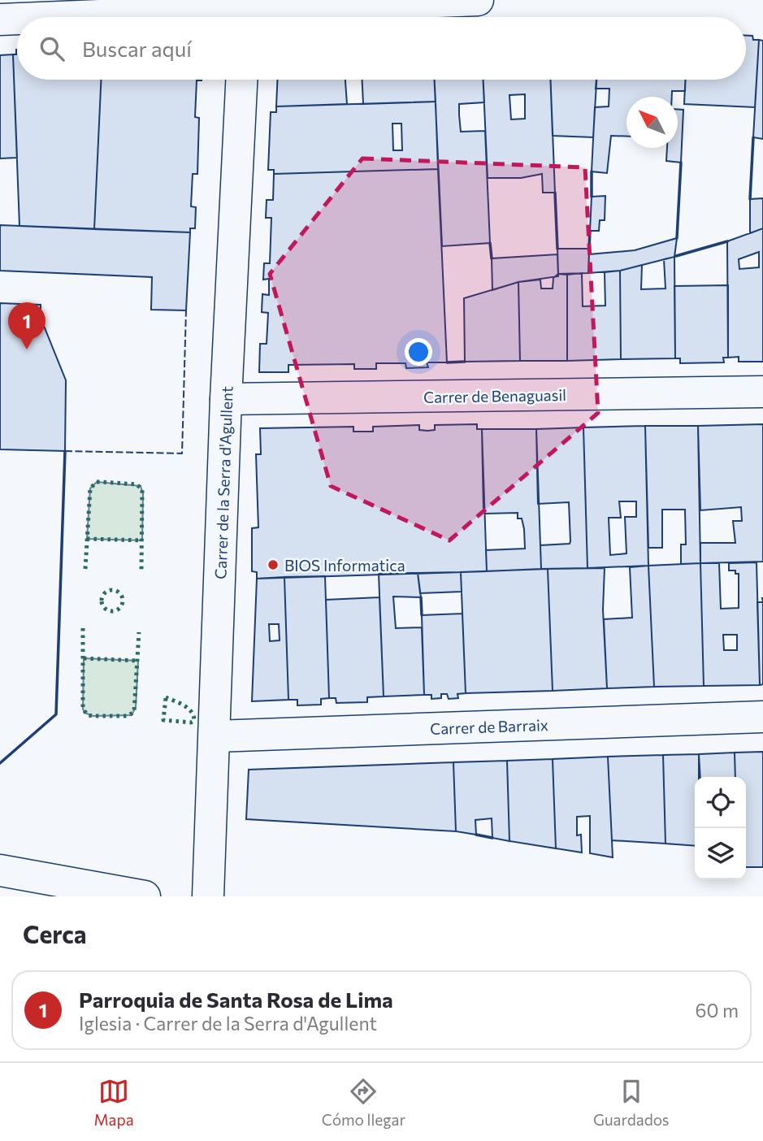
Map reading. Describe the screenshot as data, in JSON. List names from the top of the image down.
{
  "streets": {
    "street": ["Carrer de Benaguasil", "Carrer de la Serra d'Agullent", "Carrer de Barraix"]
  },
  "crossings": [
    ["Carrer de Benaguasil", "Carrer de la Serra d'Agullent"],
    ["Carrer de la Serra d'Agullent", "Carrer de Barraix"]
  ],
  "places": ["BIOS Informatica"],
  "north": "top left",
  "page": {
    "search": "Buscar aquí",
    "pins": "1",
    "heading": "Cerca",
    "list": [
      {
        "mark": "1",
        "name": "Parroquia de Santa Rosa de Lima",
        "note": "Iglesia · Carrer de la Serra d'Agullent",
        "value": "60 m"
      }
    ],
    "nav": ["Mapa", "Cómo llegar", "Guardados"]
  }
}
